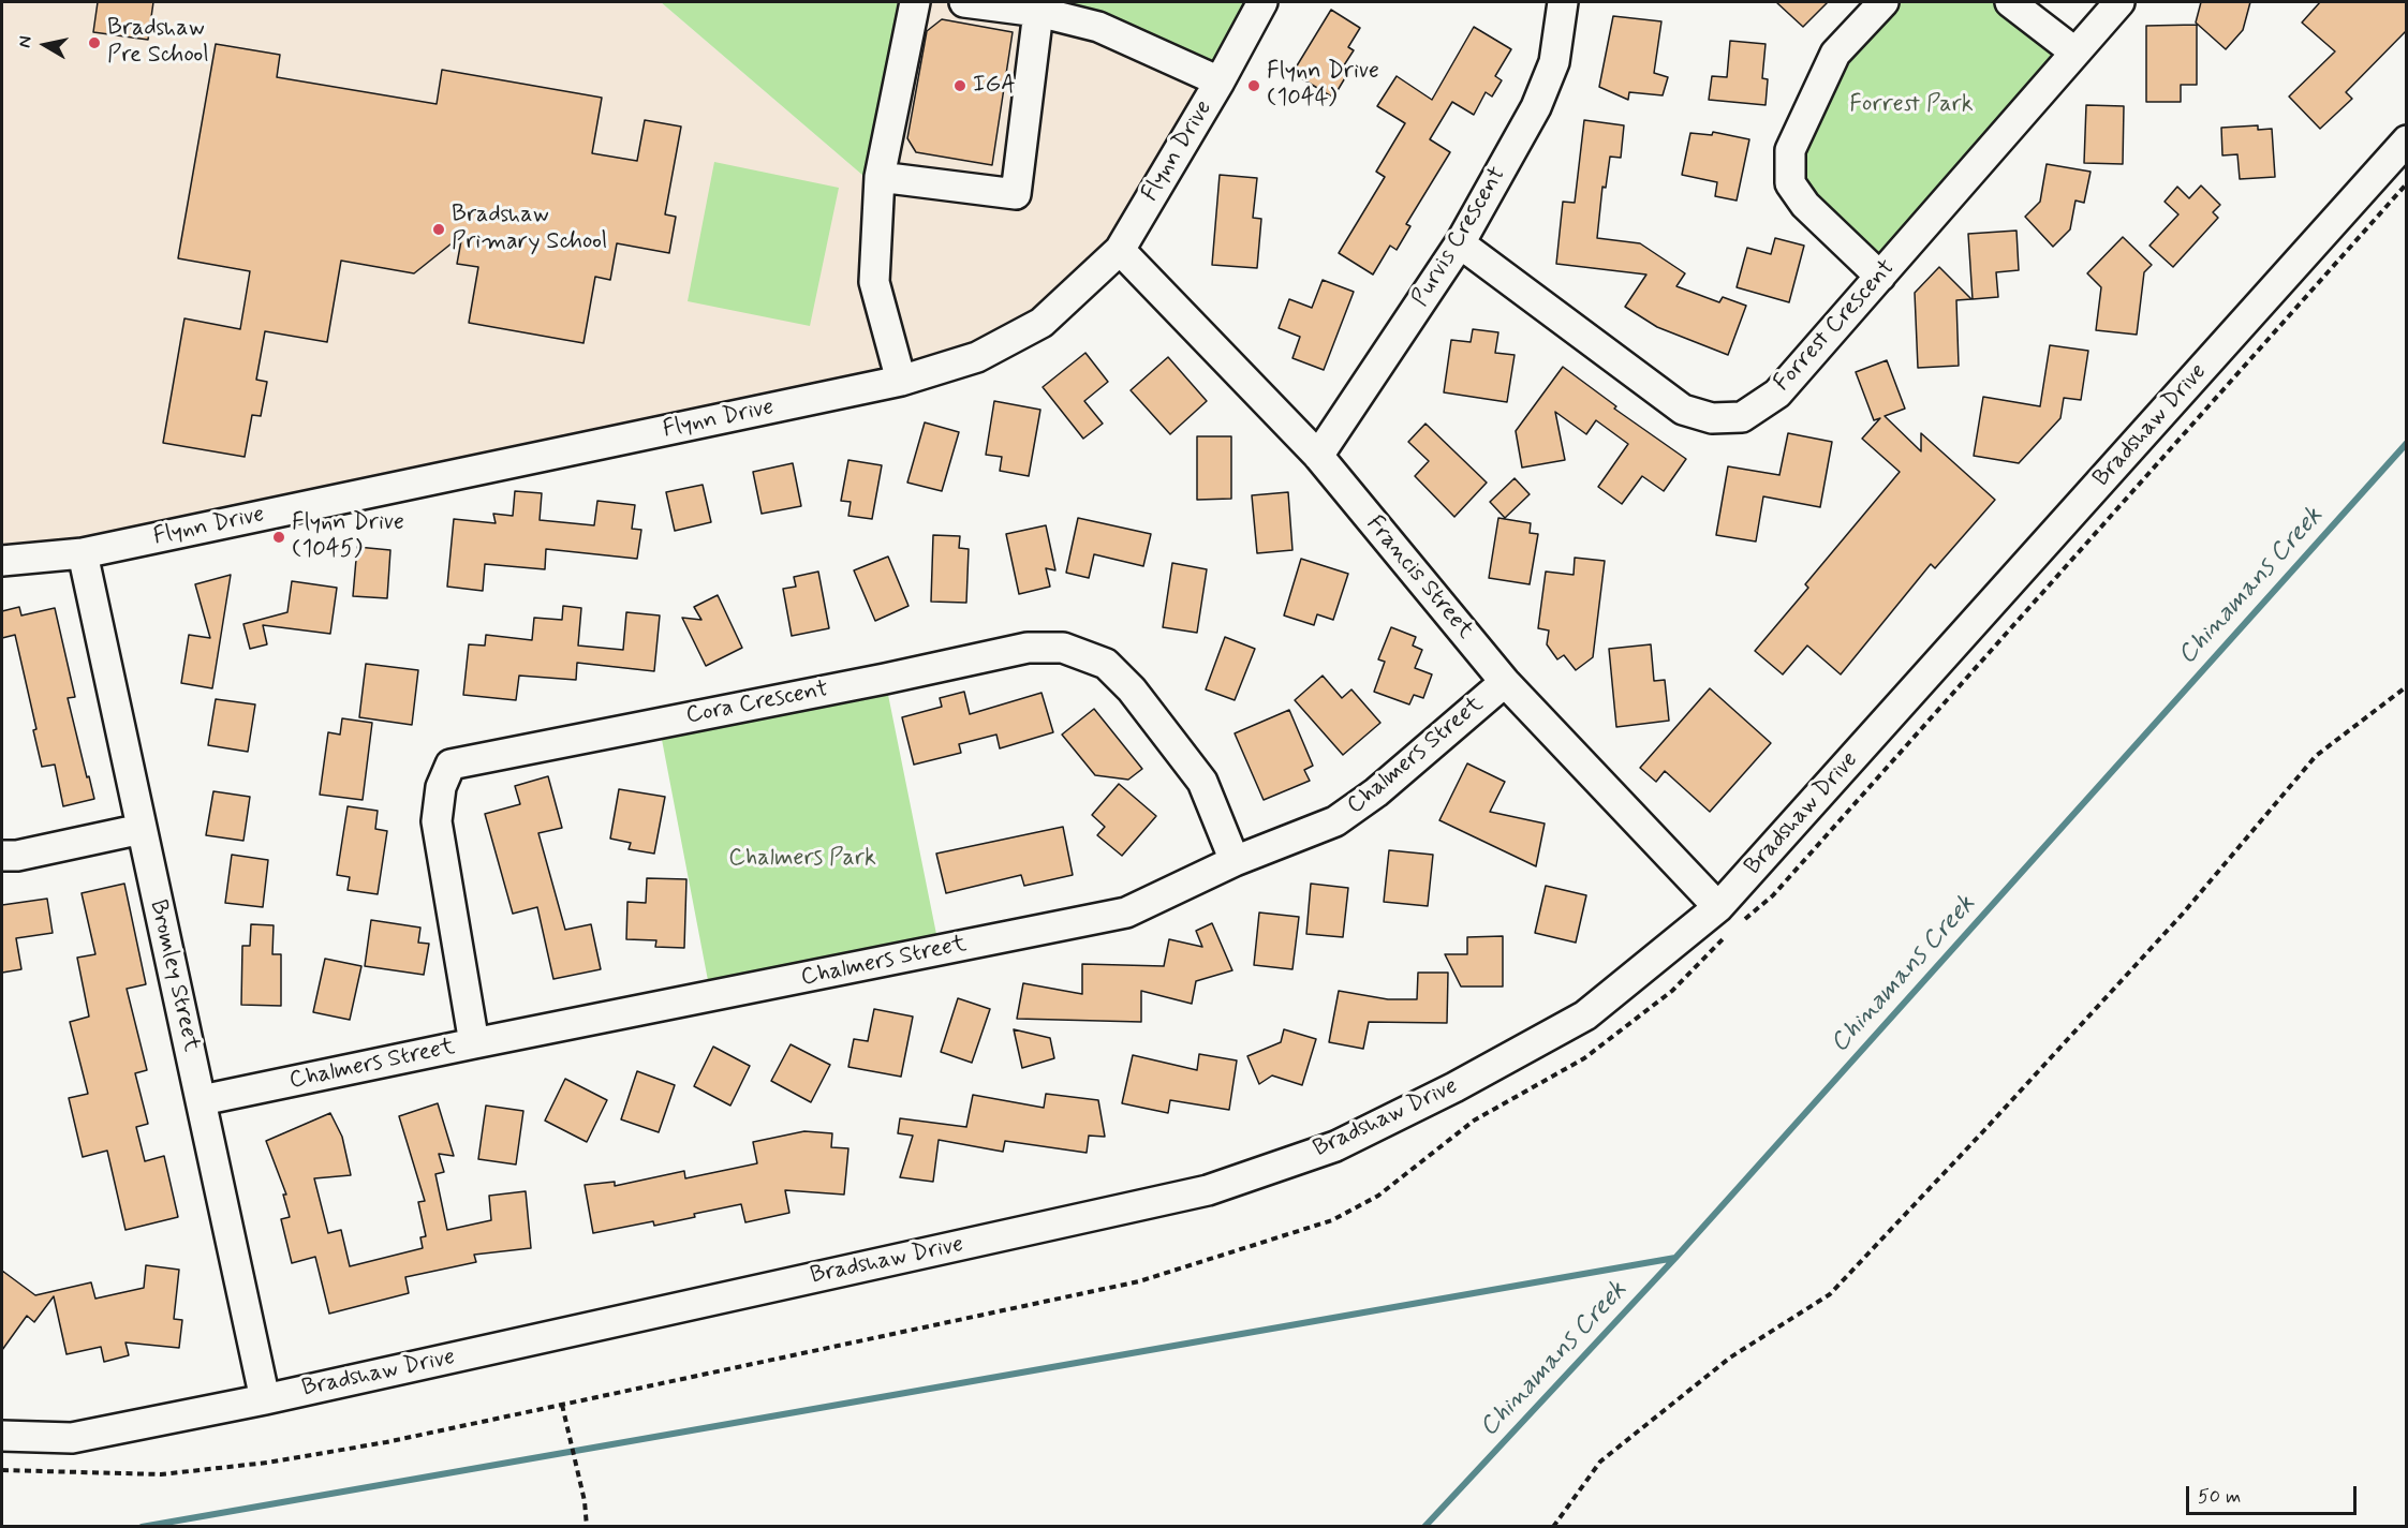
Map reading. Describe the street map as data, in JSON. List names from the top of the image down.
{
  "streets": {
    "street": [
      "Flynn Drive",
      "Purvis Crescent",
      "Forrest Crescent",
      "Bradshaw Drive",
      "Francis Street",
      "Cora Crescent",
      "Chalmers Street",
      "Bromley Street"
    ]
  },
  "crossings": [
    ["Flynn Drive", "Francis Street"],
    ["Flynn Drive", "Bromley Street"],
    ["Purvis Crescent", "Forrest Crescent"],
    ["Purvis Crescent", "Francis Street"],
    ["Bradshaw Drive", "Francis Street"],
    ["Bradshaw Drive", "Bromley Street"],
    ["Francis Street", "Chalmers Street"],
    ["Cora Crescent", "Chalmers Street"],
    ["Chalmers Street", "Bromley Street"]
  ],
  "water": ["Chinamans Creek"],
  "parks": ["Forrest Park", "Chalmers Park"],
  "places": [
    "Bradshaw Pre School",
    "IGA",
    "Flynn Drive (1044)",
    "Bradshaw Primary School",
    "Flynn Drive (1045)"
  ],
  "scale_bar": "50 m",
  "north": "left"
}
